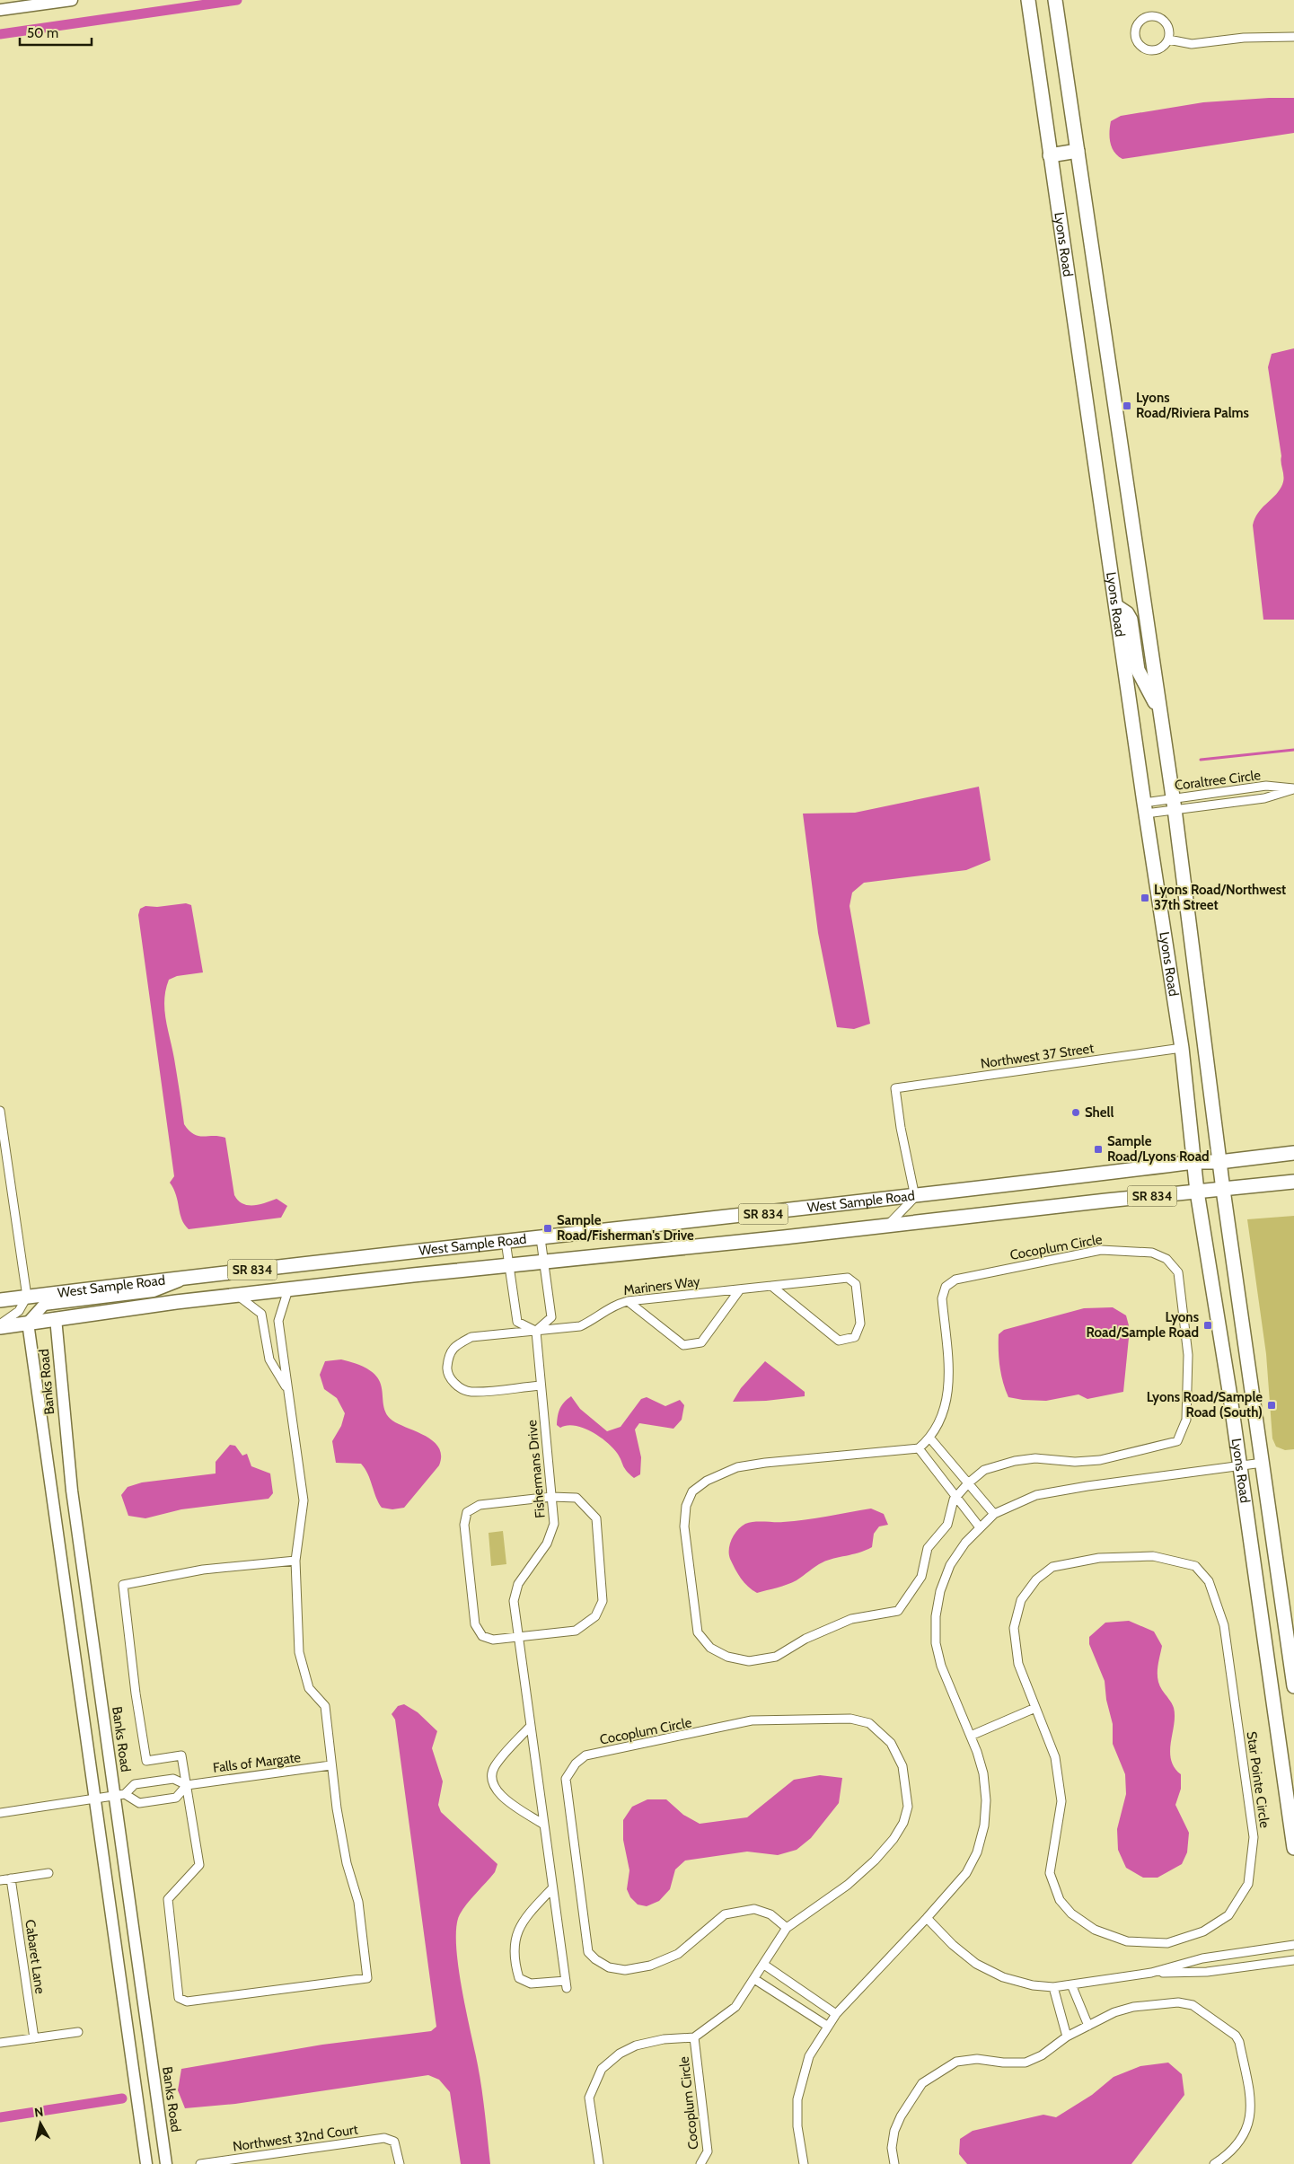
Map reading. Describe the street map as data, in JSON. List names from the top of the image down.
{
  "streets": {
    "main road": ["Lyons Road", "SR 834", "West Sample Road"],
    "street": [
      "Coraltree Circle",
      "Northwest 37 Street",
      "Cocoplum Circle",
      "Mariners Way",
      "Banks Road",
      "Fishermans Drive",
      "Falls of Margate",
      "Star Pointe Circle",
      "Cabaret Lane",
      "Northwest 32nd Court"
    ]
  },
  "crossings": [
    ["Lyons Road", "Coraltree Circle"],
    ["Lyons Road", "Northwest 37 Street"],
    ["Lyons Road", "West Sample Road"],
    ["Northwest 37 Street", "West Sample Road"],
    ["West Sample Road", "Banks Road"],
    ["Mariners Way", "Fishermans Drive"],
    ["Banks Road", "Falls of Margate"]
  ],
  "places": {
    "transit": [
      "Lyons Road/Riviera Palms",
      "Lyons Road/Northwest 37th Street",
      "Sample Road/Lyons Road",
      "Sample Road/Fisherman's Drive",
      "Lyons Road/Sample Road",
      "Lyons Road/Sample Road (South)"
    ],
    "other": ["Shell"]
  },
  "scale_bar": "50 m",
  "north": "top"
}
